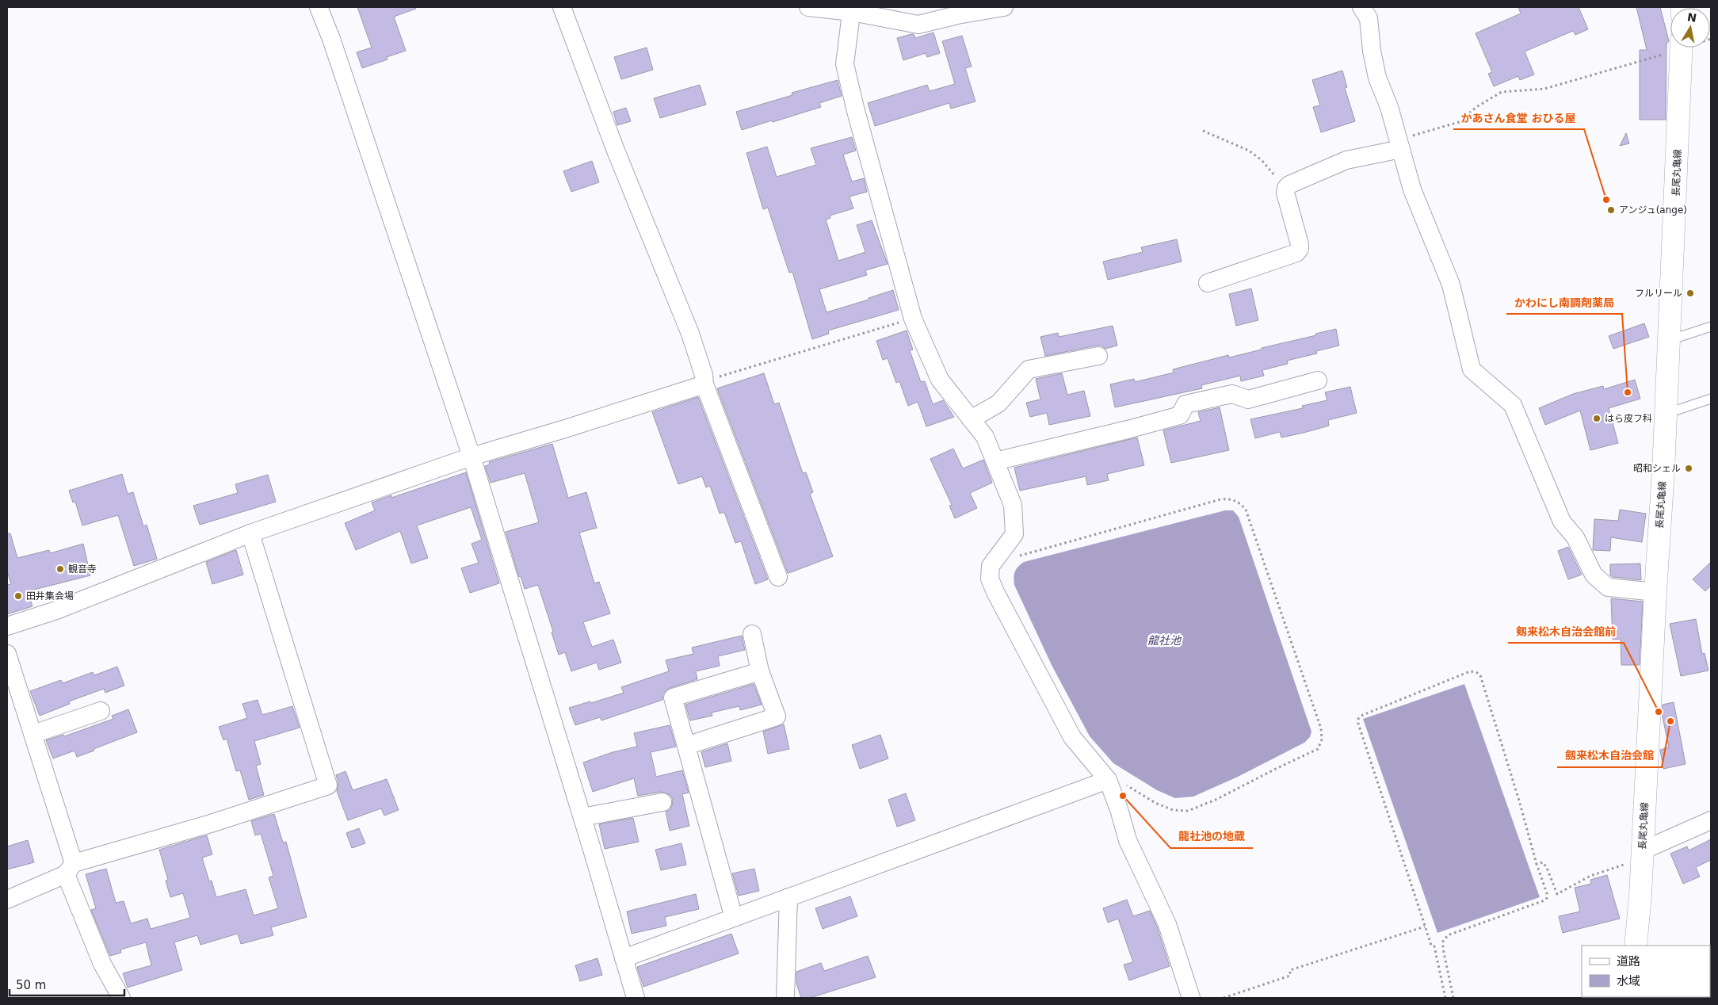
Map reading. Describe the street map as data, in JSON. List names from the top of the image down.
{
  "streets": {
    "main road": ["長尾丸亀線"]
  },
  "water": ["龍社池"],
  "places": [
    "かあさん食堂 おひる屋",
    "アンジュ(ange)",
    "フルリール",
    "かわにし南調剤薬局",
    "はら皮フ科",
    "昭和シェル",
    "観音寺",
    "田井集会場",
    "剱来松木自治会館前",
    "劔来松木自治会館",
    "龍社池の地蔵"
  ],
  "legend": ["道路", "水域"],
  "scale_bar": "50 m",
  "north": "top"
}
